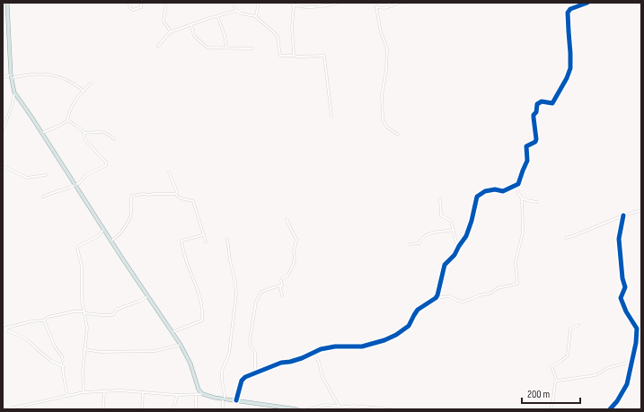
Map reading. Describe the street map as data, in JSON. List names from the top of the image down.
{
  "scale_bar": "200 m"
}
